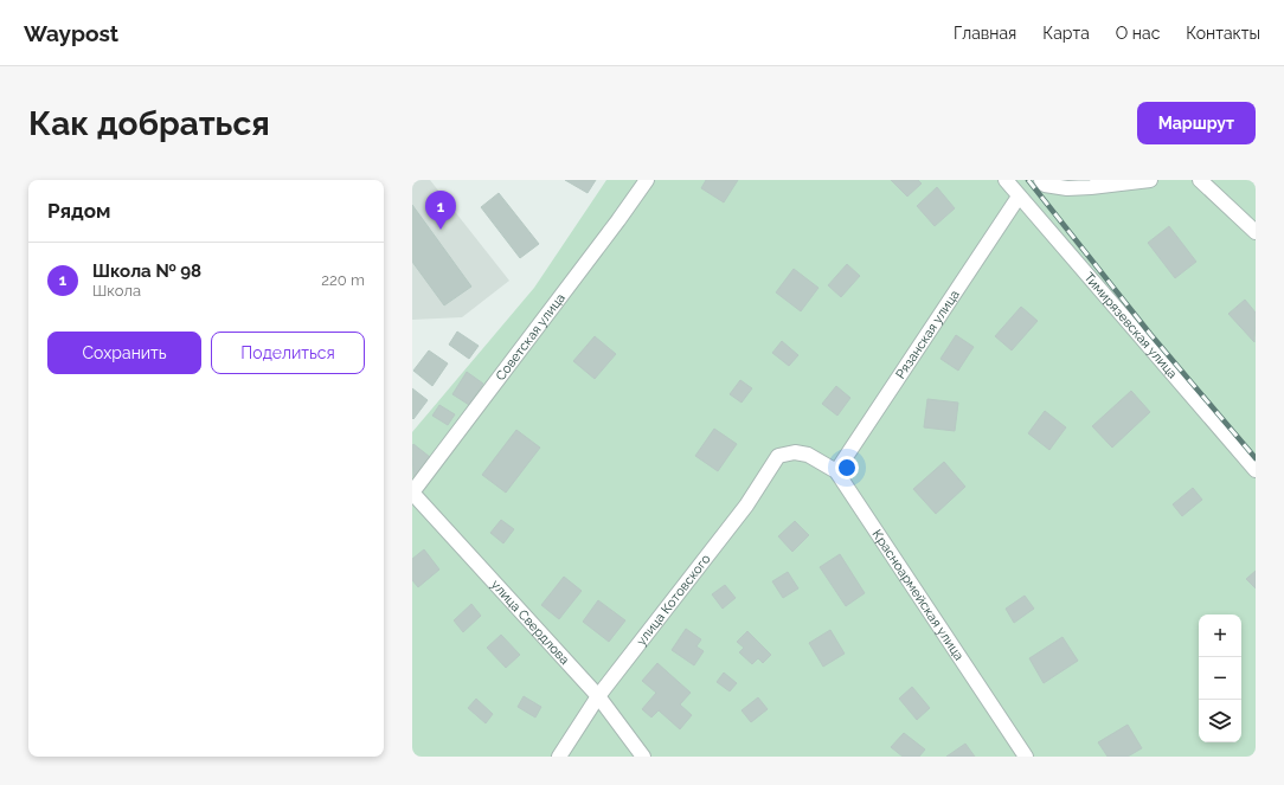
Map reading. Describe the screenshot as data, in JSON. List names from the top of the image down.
{
  "streets": {
    "street": [
      "Тимирязевская улица",
      "Рязанская улица",
      "Советская улица",
      "Красноармейская улица",
      "улица Котовского",
      "улица Свердлова"
    ]
  },
  "crossings": [
    ["Тимирязевская улица", "Рязанская улица"],
    ["Рязанская улица", "Красноармейская улица"],
    ["Советская улица", "улица Свердлова"],
    ["Красноармейская улица", "улица Котовского"],
    ["улица Котовского", "улица Свердлова"]
  ],
  "page": {
    "header": "Waypost",
    "nav": [
      "Главная",
      "Карта",
      "О нас",
      "Контакты"
    ],
    "buttons": [
      "Маршрут",
      ["Сохранить", "Поделиться"]
    ],
    "title": "Как добраться",
    "heading": "Рядом",
    "pins": "1",
    "list": [
      {
        "mark": "1",
        "name": "Школа № 98",
        "note": "Школа",
        "value": "220 m"
      }
    ],
    "map_buttons": ["+", "−"]
  }
}
